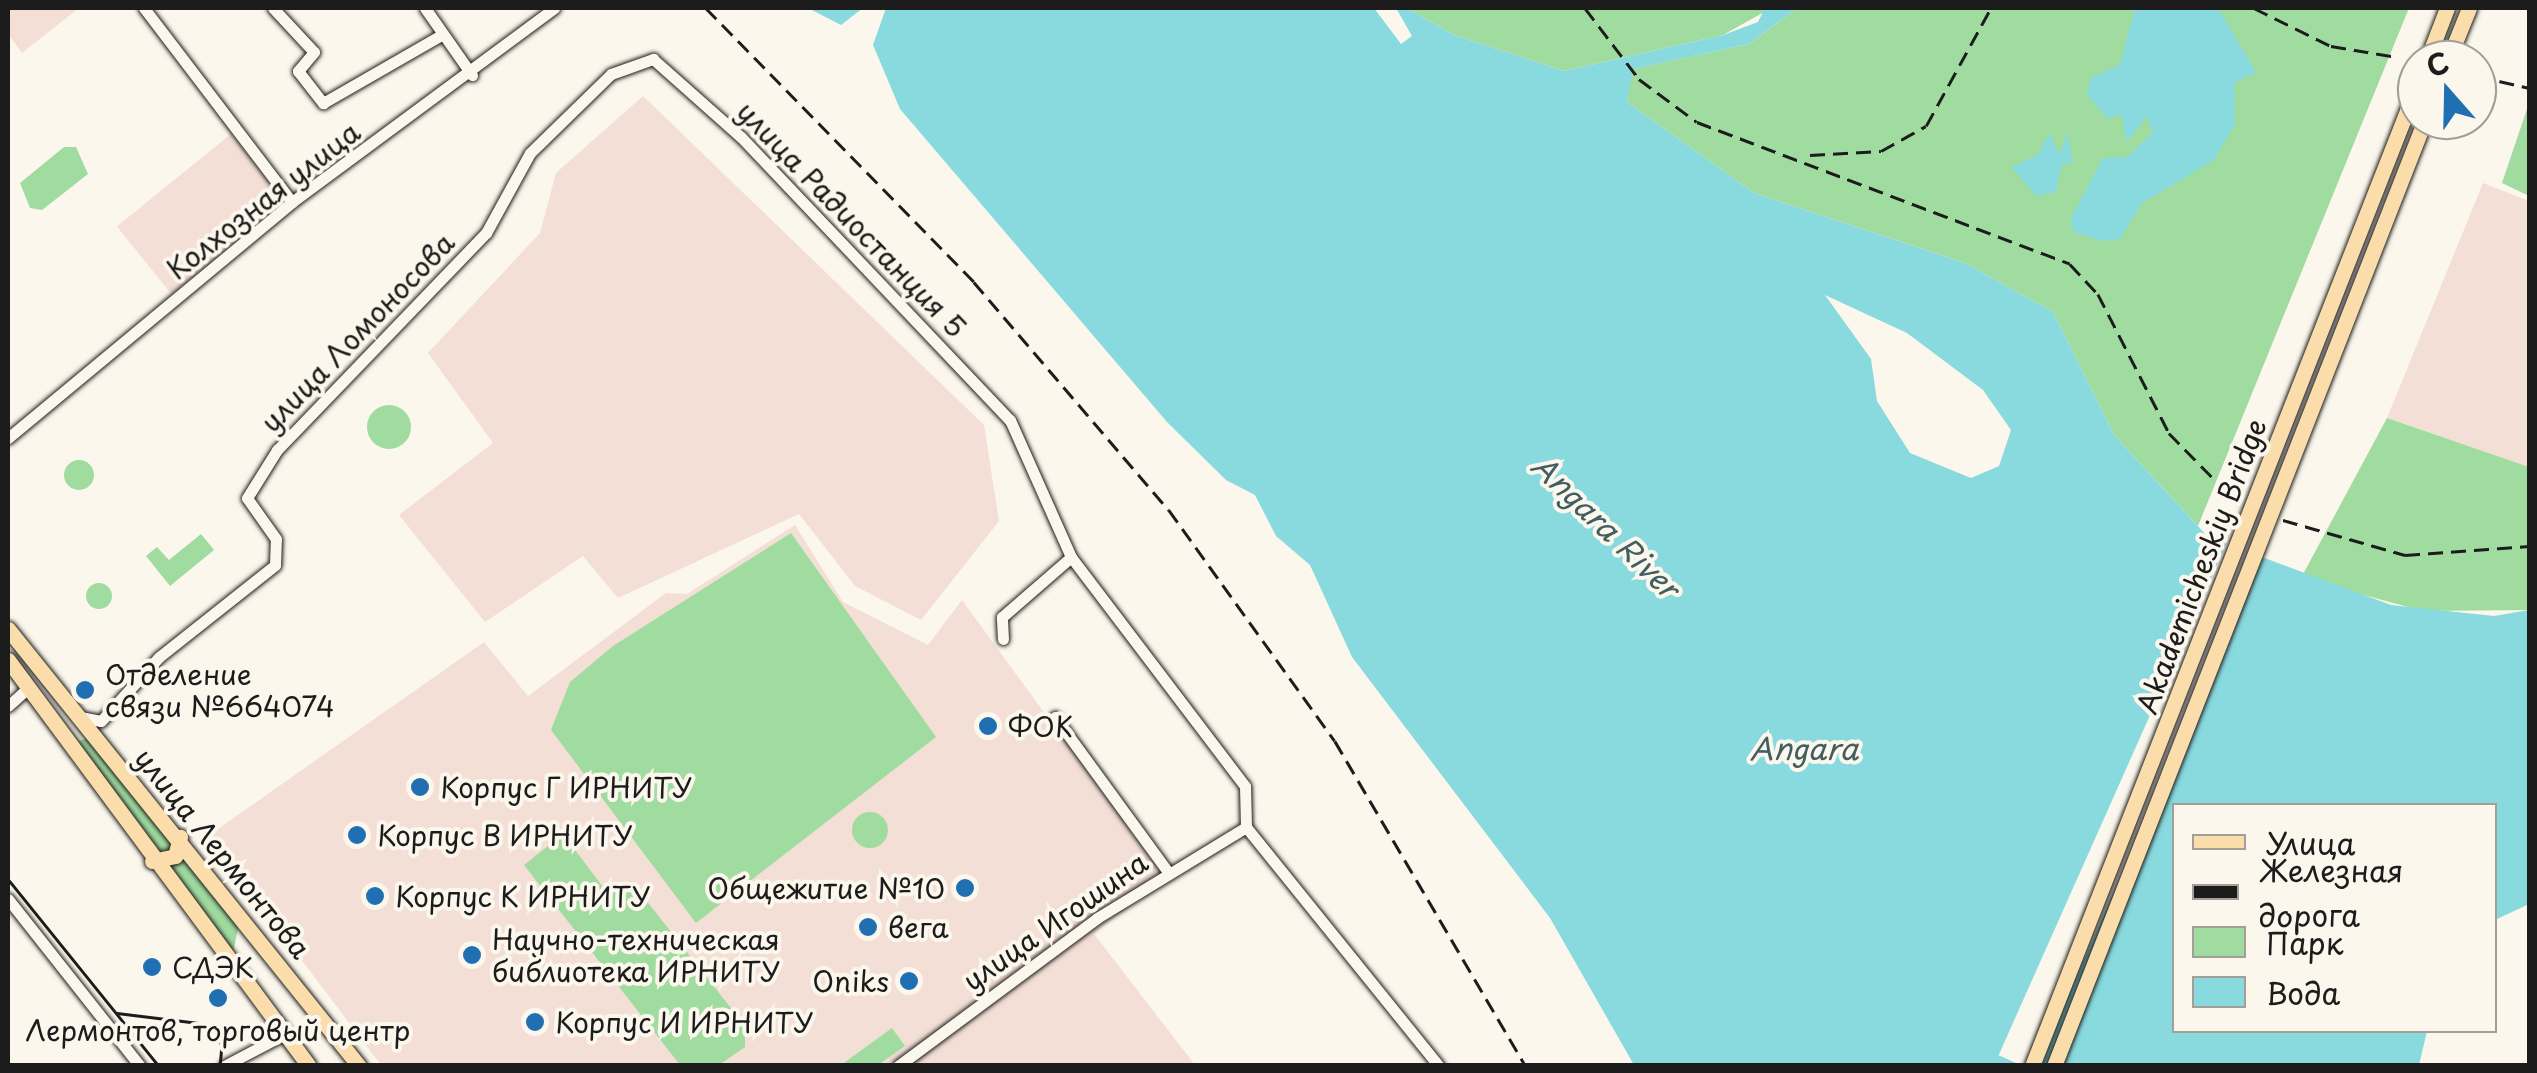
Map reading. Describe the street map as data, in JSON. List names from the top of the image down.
{
  "streets": {
    "main road": ["Akademicheskiy Bridge", "улица Лермонтова"],
    "street": [
      "Колхозная улица",
      "улица Радиостанция 5",
      "улица Ломоносова",
      "улица Игошина"
    ]
  },
  "crossings": [
    ["улица Радиостанция 5", "улица Ломоносова"],
    ["улица Радиостанция 5", "улица Игошина"],
    ["улица Ломоносова", "улица Лермонтова"]
  ],
  "water": ["Angara River", "Angara"],
  "places": [
    "Отделение связи №664074",
    "ФОК",
    "Корпус Г ИРНИТУ",
    "Корпус В ИРНИТУ",
    "Общежитие №10",
    "Корпус К ИРНИТУ",
    "вега",
    "Научно-техническая библиотека ИРНИТУ",
    "СДЭК",
    "Oniks",
    "Лермонтов, торговый центр",
    "Корпус И ИРНИТУ"
  ],
  "legend": [
    "Улица",
    "Железная дорога",
    "Парк",
    "Вода"
  ],
  "north": "top"
}
